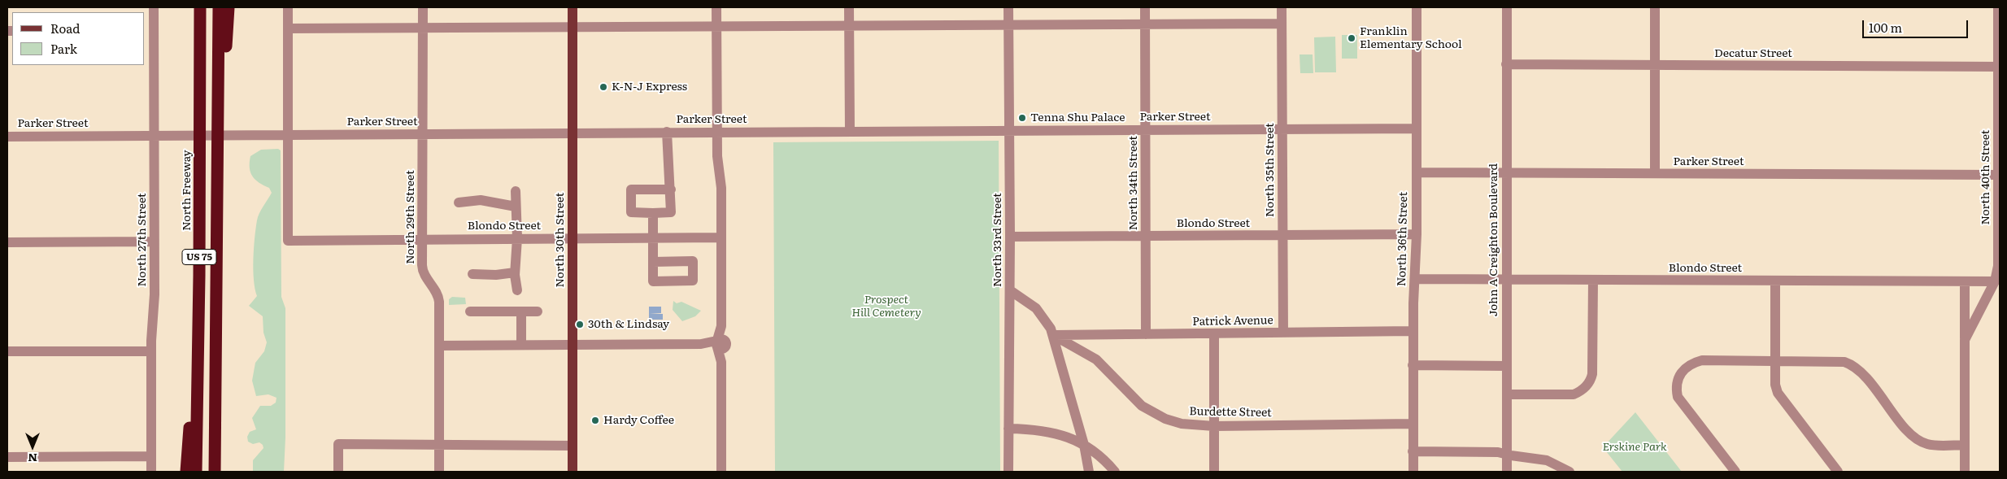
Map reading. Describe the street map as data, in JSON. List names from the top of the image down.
{
  "streets": {
    "highway": ["North Freeway", "US 75"],
    "main road": ["North 30th Street"],
    "street": [
      "Decatur Street",
      "Parker Street",
      "North 35th Street",
      "North 40th Street",
      "North 34th Street",
      "North 29th Street",
      "Blondo Street",
      "North 36th Street",
      "North 27th Street",
      "North 33rd Street",
      "John A Creighton Boulevard",
      "Patrick Avenue",
      "Burdette Street"
    ]
  },
  "crossings": [
    ["Decatur Street", "North 40th Street"],
    ["Decatur Street", "John A Creighton Boulevard"],
    ["Parker Street", "North 35th Street"],
    ["Parker Street", "North 40th Street"],
    ["Parker Street", "North 34th Street"],
    ["Parker Street", "North 29th Street"],
    ["Parker Street", "Blondo Street"],
    ["Parker Street", "North 36th Street"],
    ["Parker Street", "North 27th Street"],
    ["Parker Street", "North 30th Street"],
    ["Parker Street", "North 33rd Street"],
    ["Parker Street", "John A Creighton Boulevard"],
    ["North 35th Street", "Blondo Street"],
    ["North 35th Street", "Patrick Avenue"],
    ["North 40th Street", "Blondo Street"],
    ["North 34th Street", "Blondo Street"],
    ["North 34th Street", "Patrick Avenue"],
    ["North 29th Street", "Blondo Street"],
    ["Blondo Street", "North 36th Street"],
    ["Blondo Street", "North 30th Street"],
    ["Blondo Street", "North 33rd Street"],
    ["Blondo Street", "John A Creighton Boulevard"],
    ["North 36th Street", "Patrick Avenue"],
    ["North 36th Street", "Burdette Street"],
    ["Patrick Avenue", "Burdette Street"]
  ],
  "parks": ["Prospect Hill Cemetery", "Erskine Park"],
  "places": [
    "Franklin Elementary School",
    "K-N-J Express",
    "Tenna Shu Palace",
    "30th & Lindsay",
    "Hardy Coffee"
  ],
  "legend": ["Road", "Park"],
  "scale_bar": "100 m",
  "north": "bottom"
}
